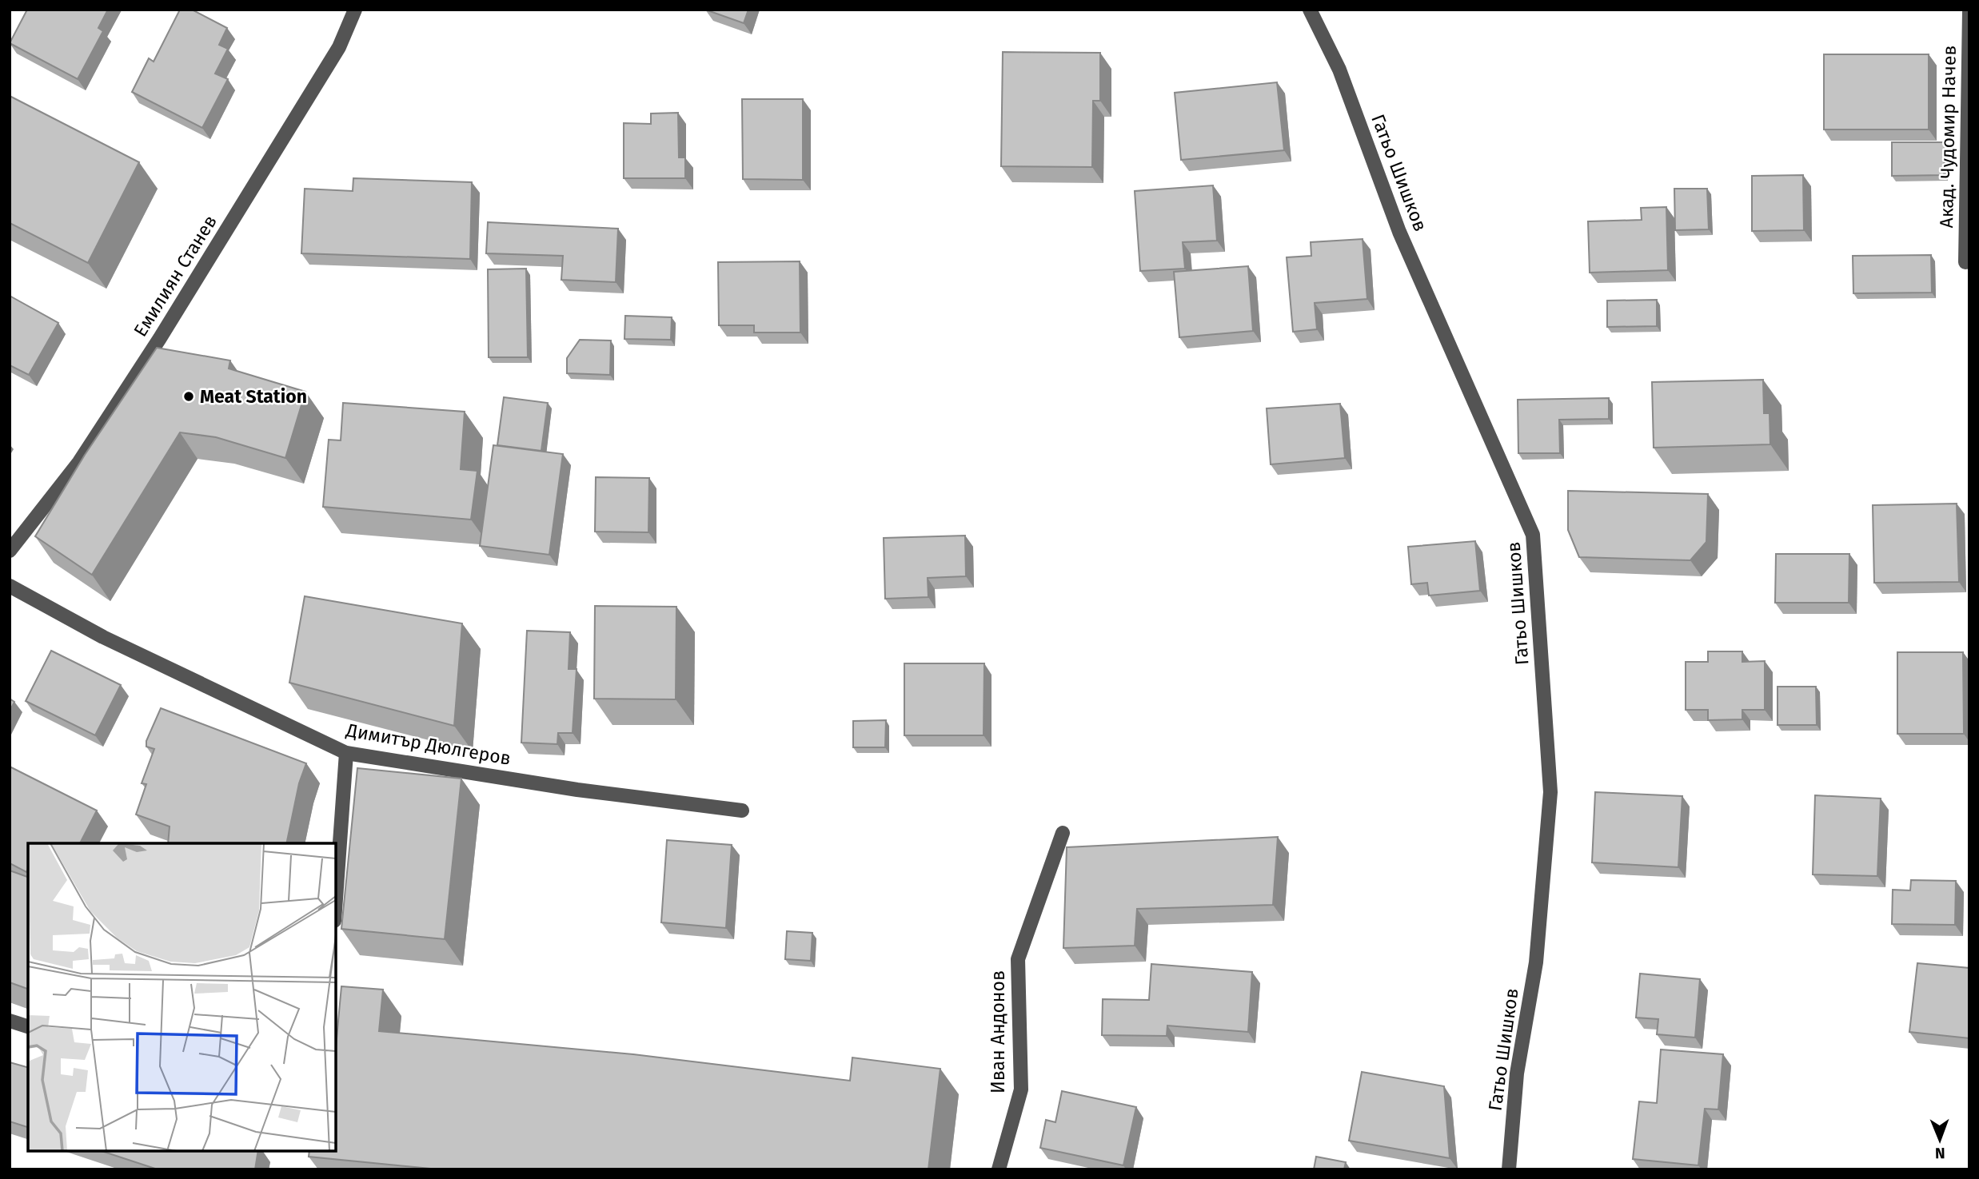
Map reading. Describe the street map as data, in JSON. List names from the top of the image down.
{
  "streets": {
    "street": [
      "Акад. Чудомир Начев",
      "Гатьо Шишков",
      "Емилиян Станев",
      "Димитър Дюлгеров",
      "Иван Андонов"
    ]
  },
  "places": ["Meat Station"],
  "north": "bottom"
}
